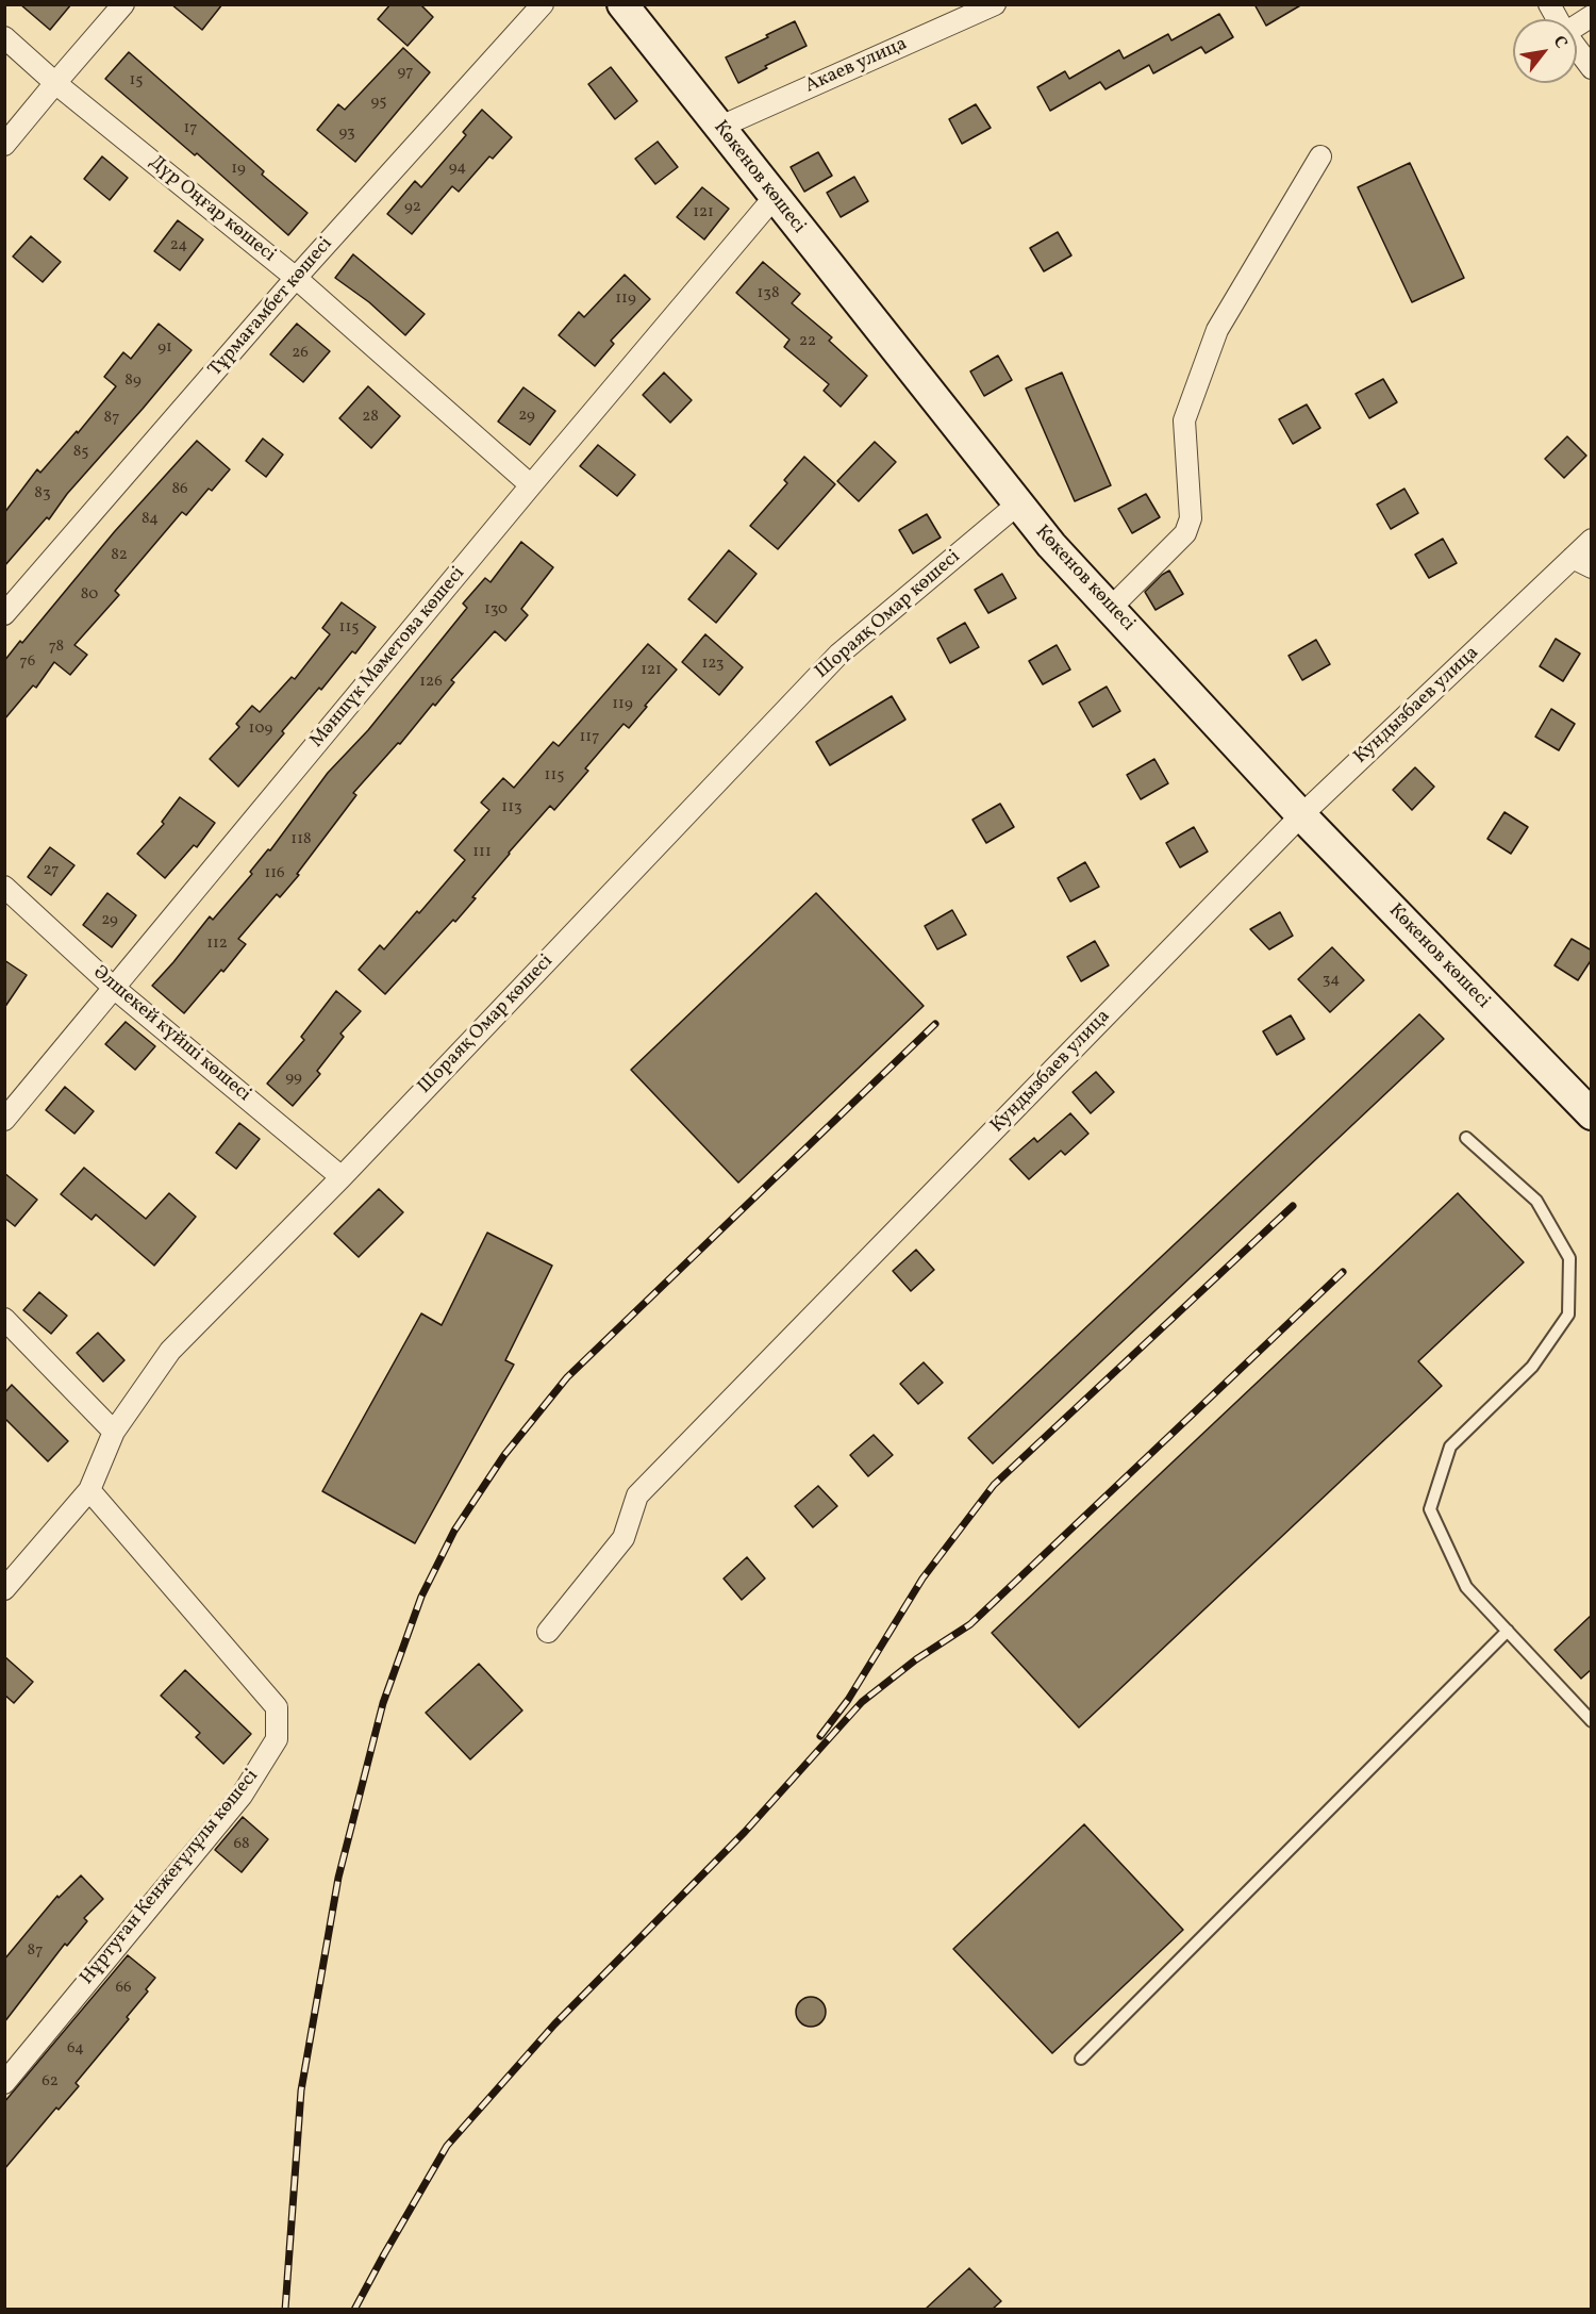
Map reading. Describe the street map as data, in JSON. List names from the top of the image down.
{
  "streets": {
    "street": [
      "Акаев улица",
      "Көкенов көшесі",
      "Дүр Оңғар көшесі",
      "Тұрмағамбет көшесі",
      "Шораяқ Омар көшесі",
      "Мәншүк Мәметова көшесі",
      "Кундызбаев улица",
      "Әлшекей күйші көшесі",
      "Нұртуған Кенжеғұлұлы көшесі"
    ]
  },
  "crossings": [
    ["Акаев улица", "Көкенов көшесі"],
    ["Көкенов көшесі", "Шораяқ Омар көшесі"],
    ["Көкенов көшесі", "Мәншүк Мәметова көшесі"],
    ["Көкенов көшесі", "Кундызбаев улица"],
    ["Дүр Оңғар көшесі", "Тұрмағамбет көшесі"],
    ["Дүр Оңғар көшесі", "Мәншүк Мәметова көшесі"],
    ["Шораяқ Омар көшесі", "Әлшекей күйші көшесі"],
    ["Шораяқ Омар көшесі", "Нұртуған Кенжеғұлұлы көшесі"],
    ["Мәншүк Мәметова көшесі", "Әлшекей күйші көшесі"]
  ],
  "house_numbers": [
    "97",
    "15",
    "95",
    "17",
    "93",
    "94",
    "19",
    "92",
    "121",
    "24",
    "138",
    "119",
    "22",
    "91",
    "26",
    "89",
    "29",
    "28",
    "87",
    "85",
    "86",
    "83",
    "84",
    "82",
    "80",
    "130",
    "115",
    "78",
    "76",
    "123",
    "121",
    "126",
    "119",
    "109",
    "117",
    "115",
    "113",
    "118",
    "111",
    "27",
    "116",
    "29",
    "112",
    "34",
    "99",
    "68",
    "87",
    "66",
    "64",
    "62"
  ],
  "north": "top right"
}
